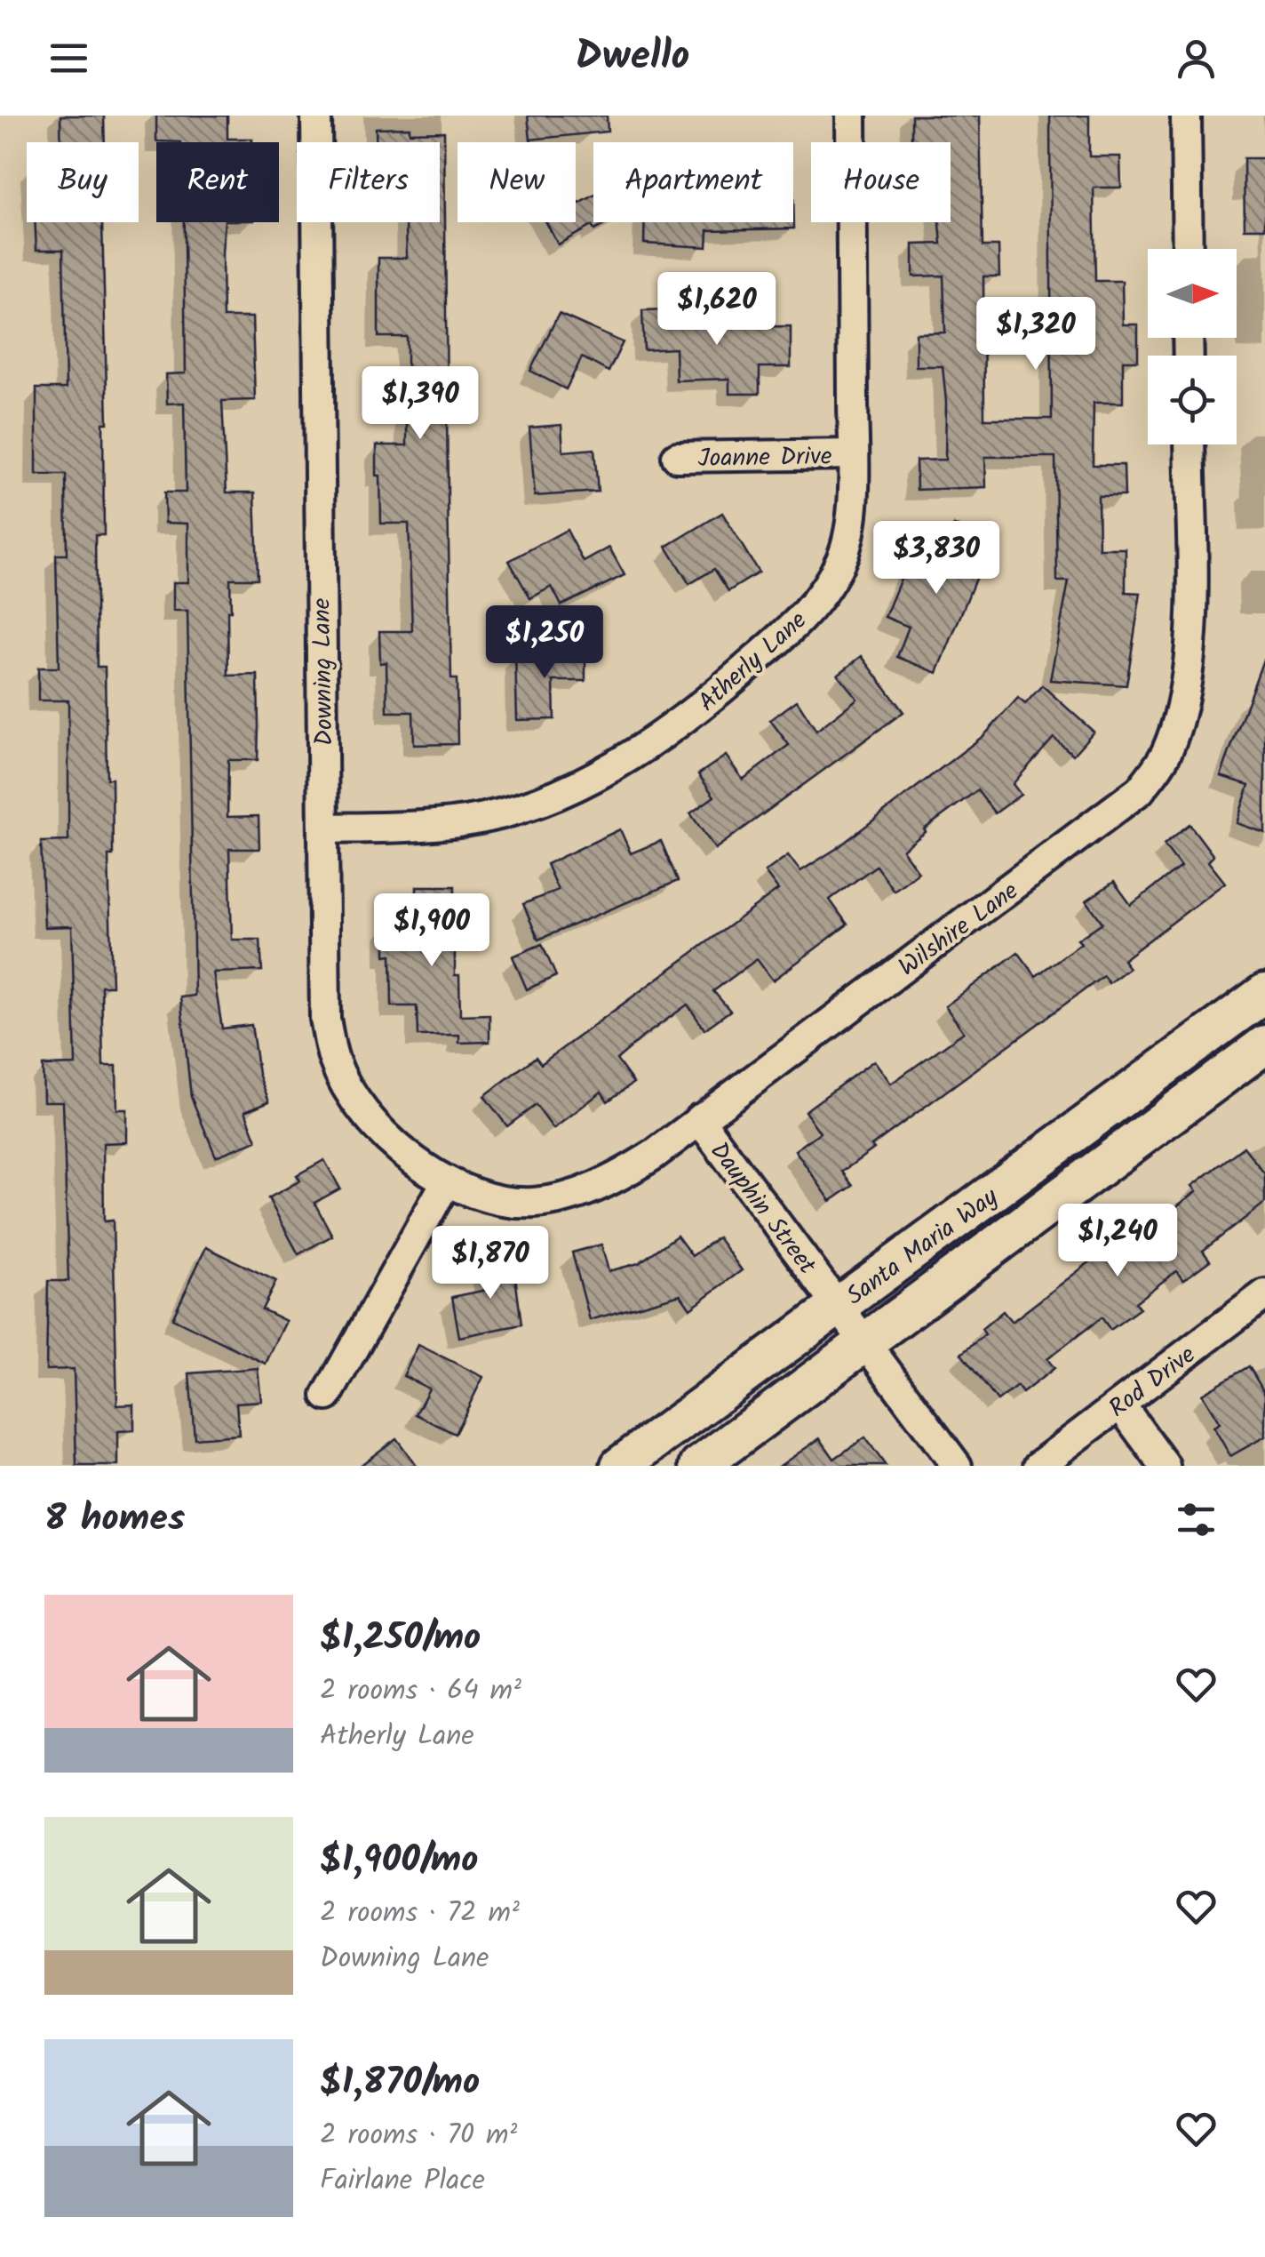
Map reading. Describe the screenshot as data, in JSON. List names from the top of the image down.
{
  "streets": {
    "main road": ["Santa Maria Way"],
    "street": [
      "Joanne Drive",
      "Atherly Lane",
      "Downing Lane",
      "Wilshire Lane",
      "Dauphin Street",
      "Rod Drive"
    ]
  },
  "crossings": [
    ["Joanne Drive", "Atherly Lane"],
    ["Atherly Lane", "Downing Lane"],
    ["Downing Lane", "Wilshire Lane"],
    ["Wilshire Lane", "Dauphin Street"],
    ["Dauphin Street", "Santa Maria Way"]
  ],
  "north": "right",
  "page": {
    "header": "Dwello",
    "chip": [
      "Buy",
      "Rent",
      "Filters",
      "New",
      "Apartment",
      "House"
    ],
    "price": [
      "$1,620",
      "$1,320",
      "$1,390",
      "$3,830",
      "$1,250",
      "$1,900",
      "$1,240",
      "$1,870"
    ],
    "heading": "8 homes",
    "list": [
      {
        "name": "$1,250/mo",
        "note": "2 rooms · 64 m² · Atherly Lane"
      },
      {
        "name": "$1,900/mo",
        "note": "2 rooms · 72 m² · Downing Lane"
      },
      {
        "name": "$1,870/mo",
        "note": "2 rooms · 70 m² · Fairlane Place"
      }
    ]
  }
}
